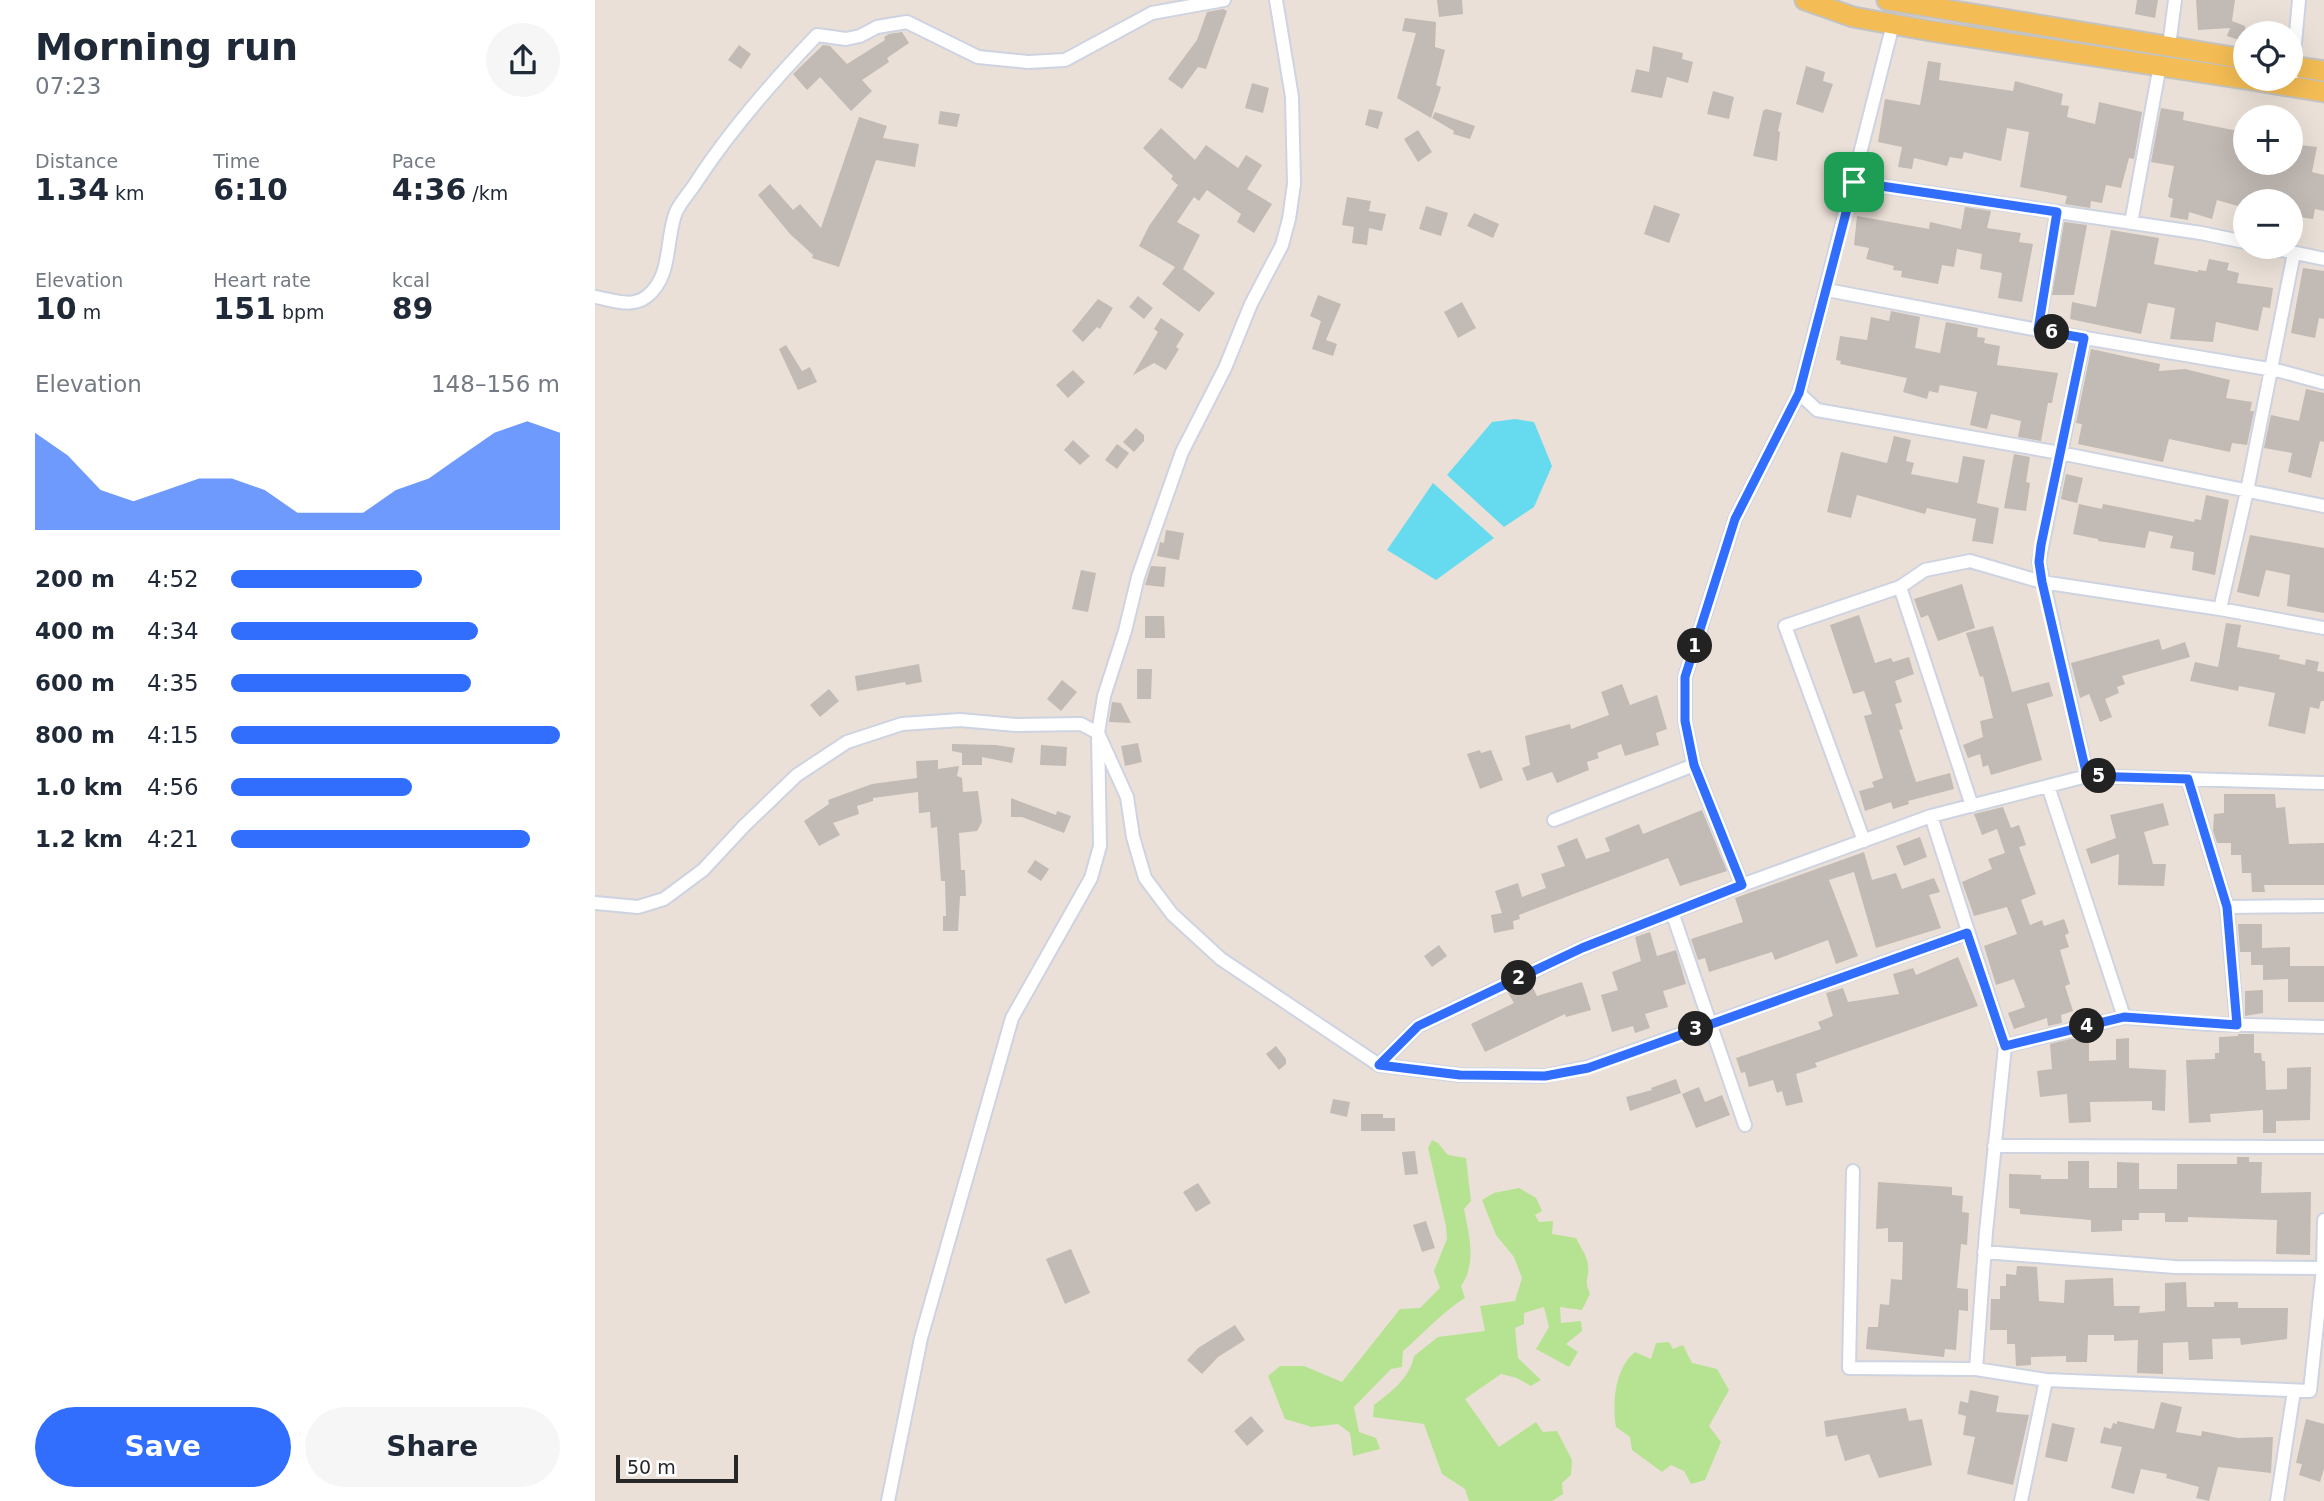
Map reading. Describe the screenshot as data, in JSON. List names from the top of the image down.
{
  "scale_bar": "50 m",
  "page": {
    "heading": ["Morning run", "07:23"],
    "map_buttons": ["+", "−"],
    "stats": [
      ["Distance", "1.34 km"],
      ["Time", "6:10"],
      ["Pace", "4:36 /km"],
      ["Elevation", "10 m"],
      ["Heart rate", "151 bpm"],
      ["kcal", "89"]
    ],
    "pins": [
      "6",
      "1",
      "5",
      "2",
      "4",
      "3"
    ],
    "chart": ["Elevation", "148–156 m"],
    "list": [
      {
        "name": "200 m",
        "note": "4:52"
      },
      {
        "name": "400 m",
        "note": "4:34"
      },
      {
        "name": "600 m",
        "note": "4:35"
      },
      {
        "name": "800 m",
        "note": "4:15"
      },
      {
        "name": "1.0 km",
        "note": "4:56"
      },
      {
        "name": "1.2 km",
        "note": "4:21"
      }
    ],
    "buttons": ["Save", "Share"],
    "scale": "50 m"
  }
}
